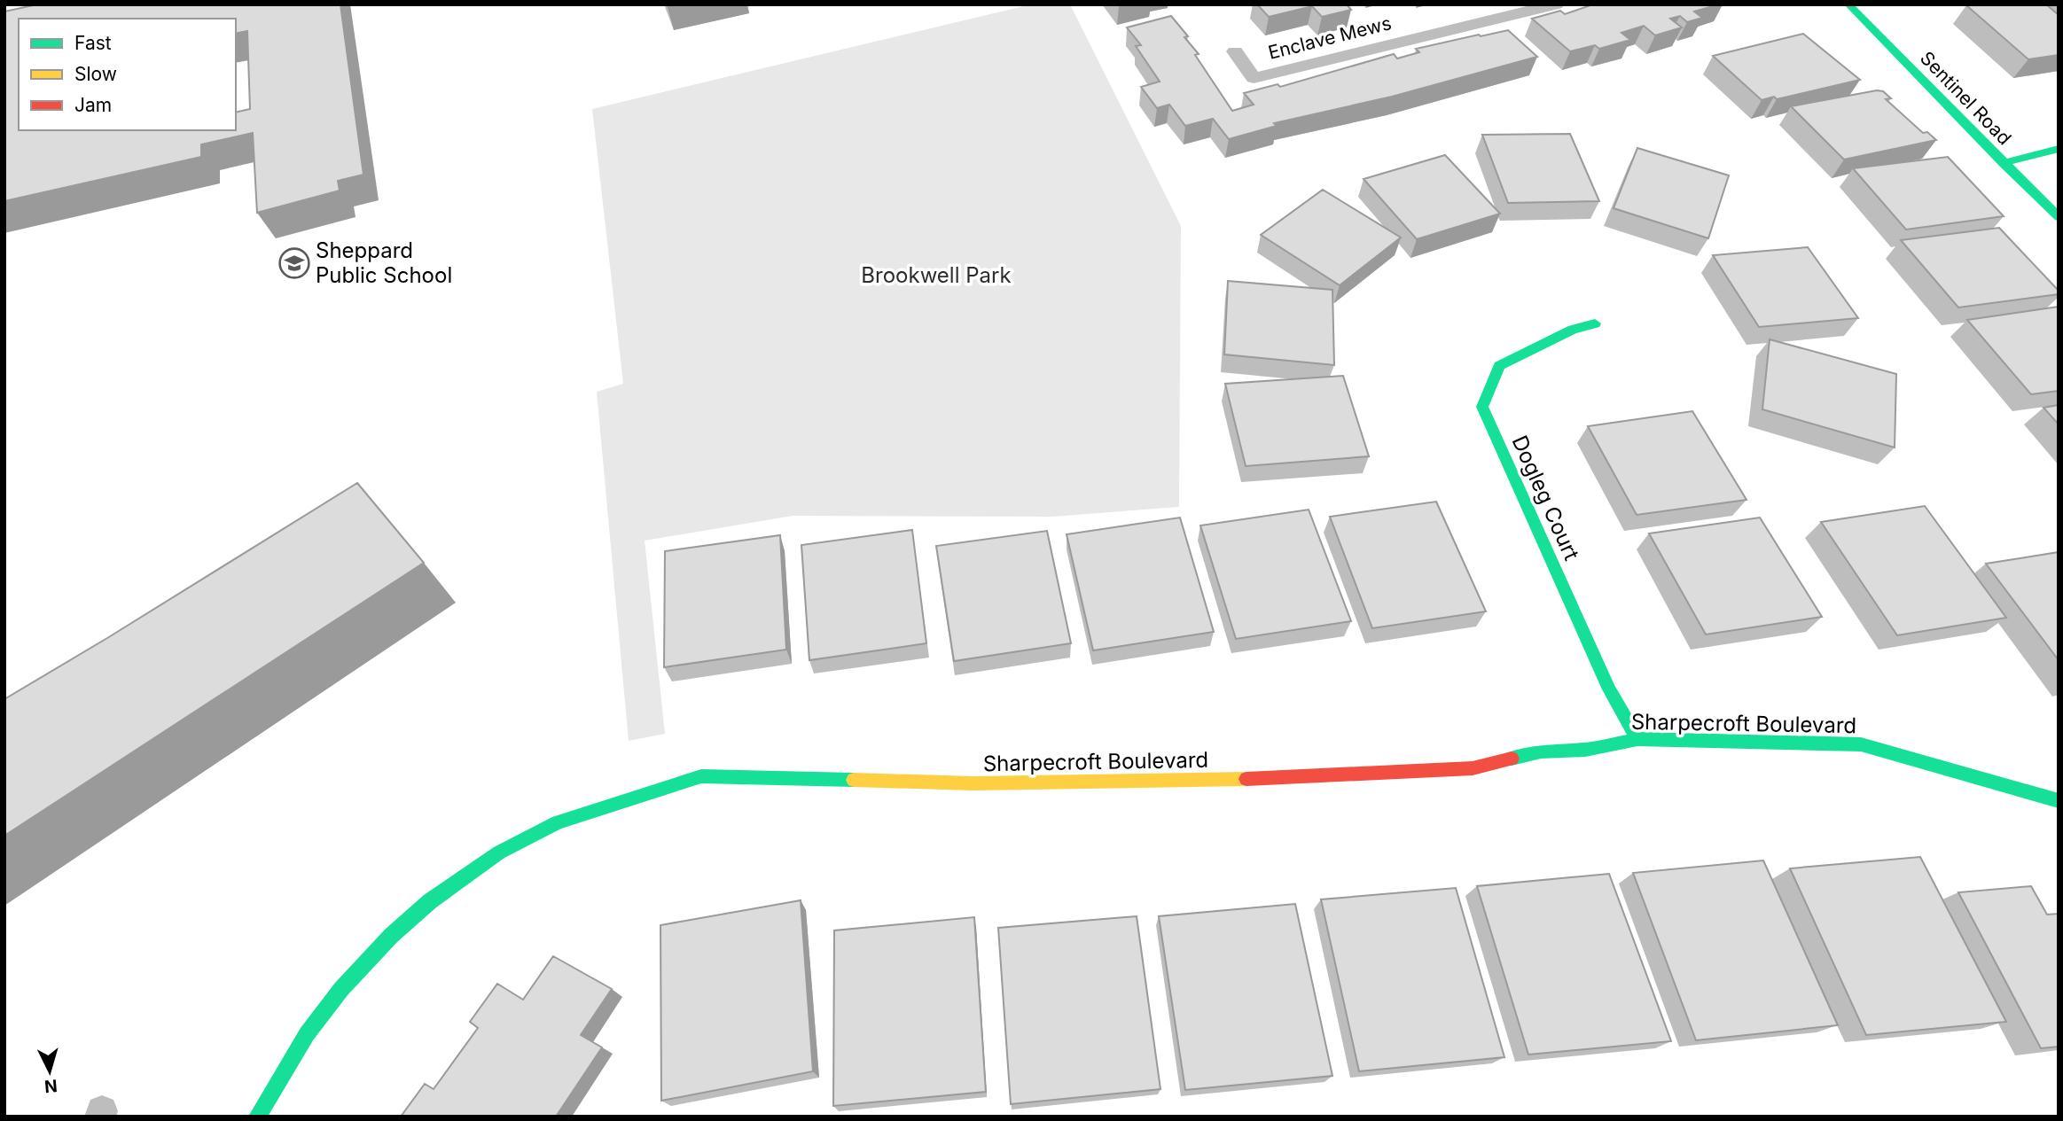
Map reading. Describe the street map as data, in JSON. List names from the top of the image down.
{
  "streets": {
    "street": ["Sentinel Road", "Dogleg Court", "Sharpecroft Boulevard"],
    "lane": ["Enclave Mews"]
  },
  "crossings": [
    ["Dogleg Court", "Sharpecroft Boulevard"]
  ],
  "parks": ["Brookwell Park"],
  "places": {
    "school or university": ["Sheppard Public School"]
  },
  "legend": ["Fast", "Slow", "Jam"],
  "north": "bottom"
}
